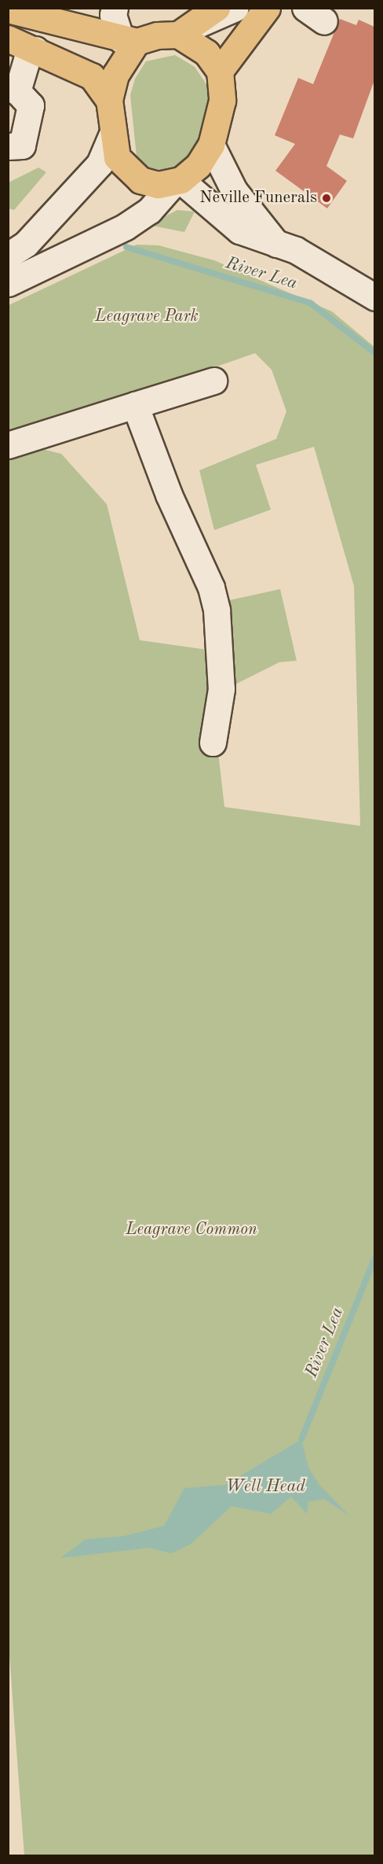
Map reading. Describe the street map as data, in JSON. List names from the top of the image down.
{
  "water": ["River Lea", "Well Head"],
  "parks": ["Leagrave Park", "Leagrave Common"],
  "places": ["Neville Funerals"]
}
